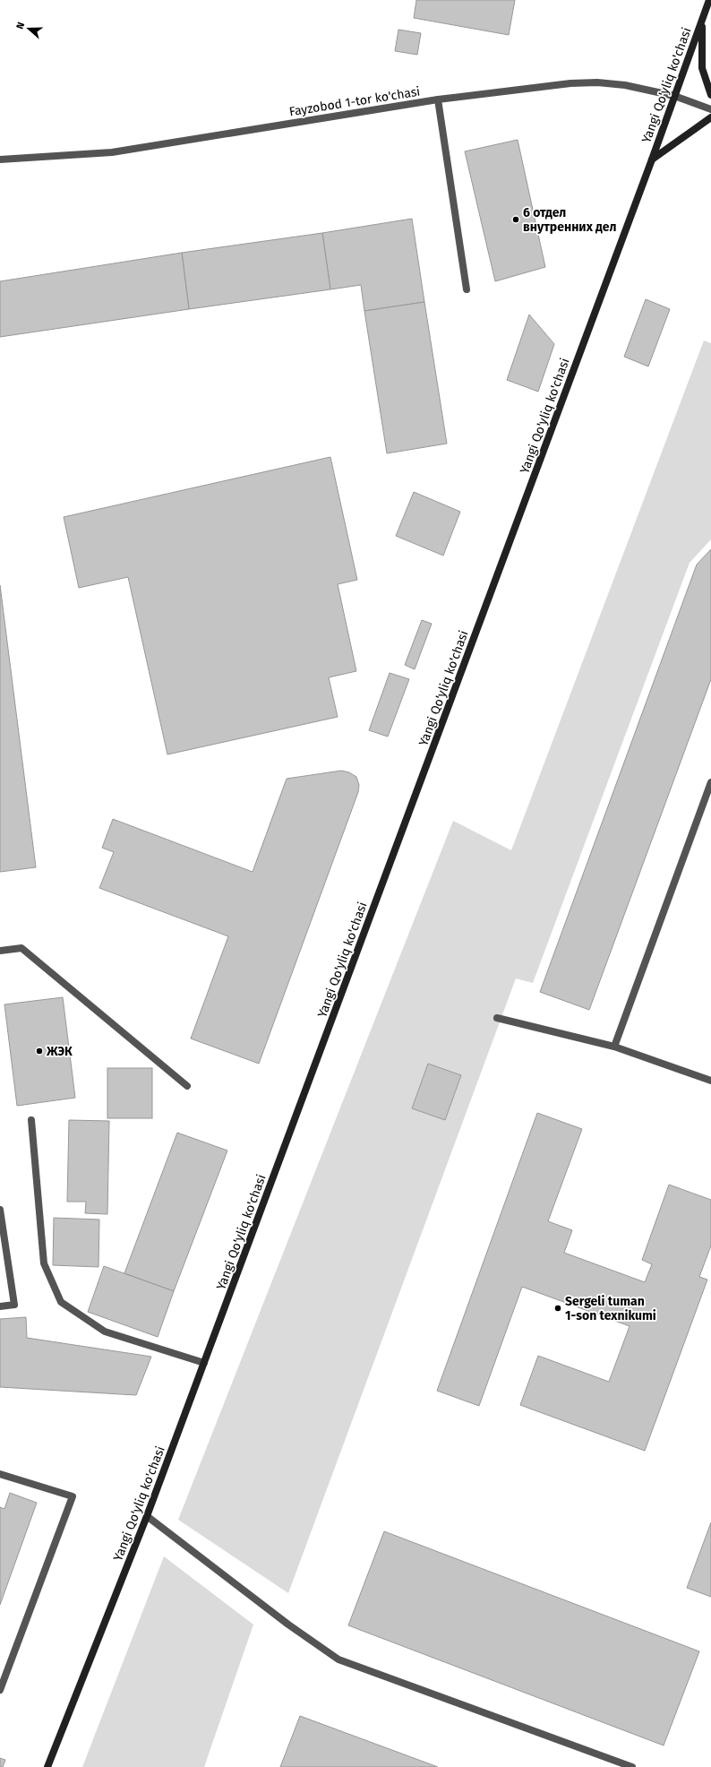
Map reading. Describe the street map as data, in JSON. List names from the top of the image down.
{
  "streets": {
    "street": ["Yangi Qo'yliq ko'chasi", "Fayzobod 1-tor ko'chasi"]
  },
  "crossings": [
    ["Yangi Qo'yliq ko'chasi", "Fayzobod 1-tor ko'chasi"]
  ],
  "places": ["6 отдел внутренних дел", "ЖЭК", "Sergeli tuman 1-son texnikumi"],
  "north": "left"
}
